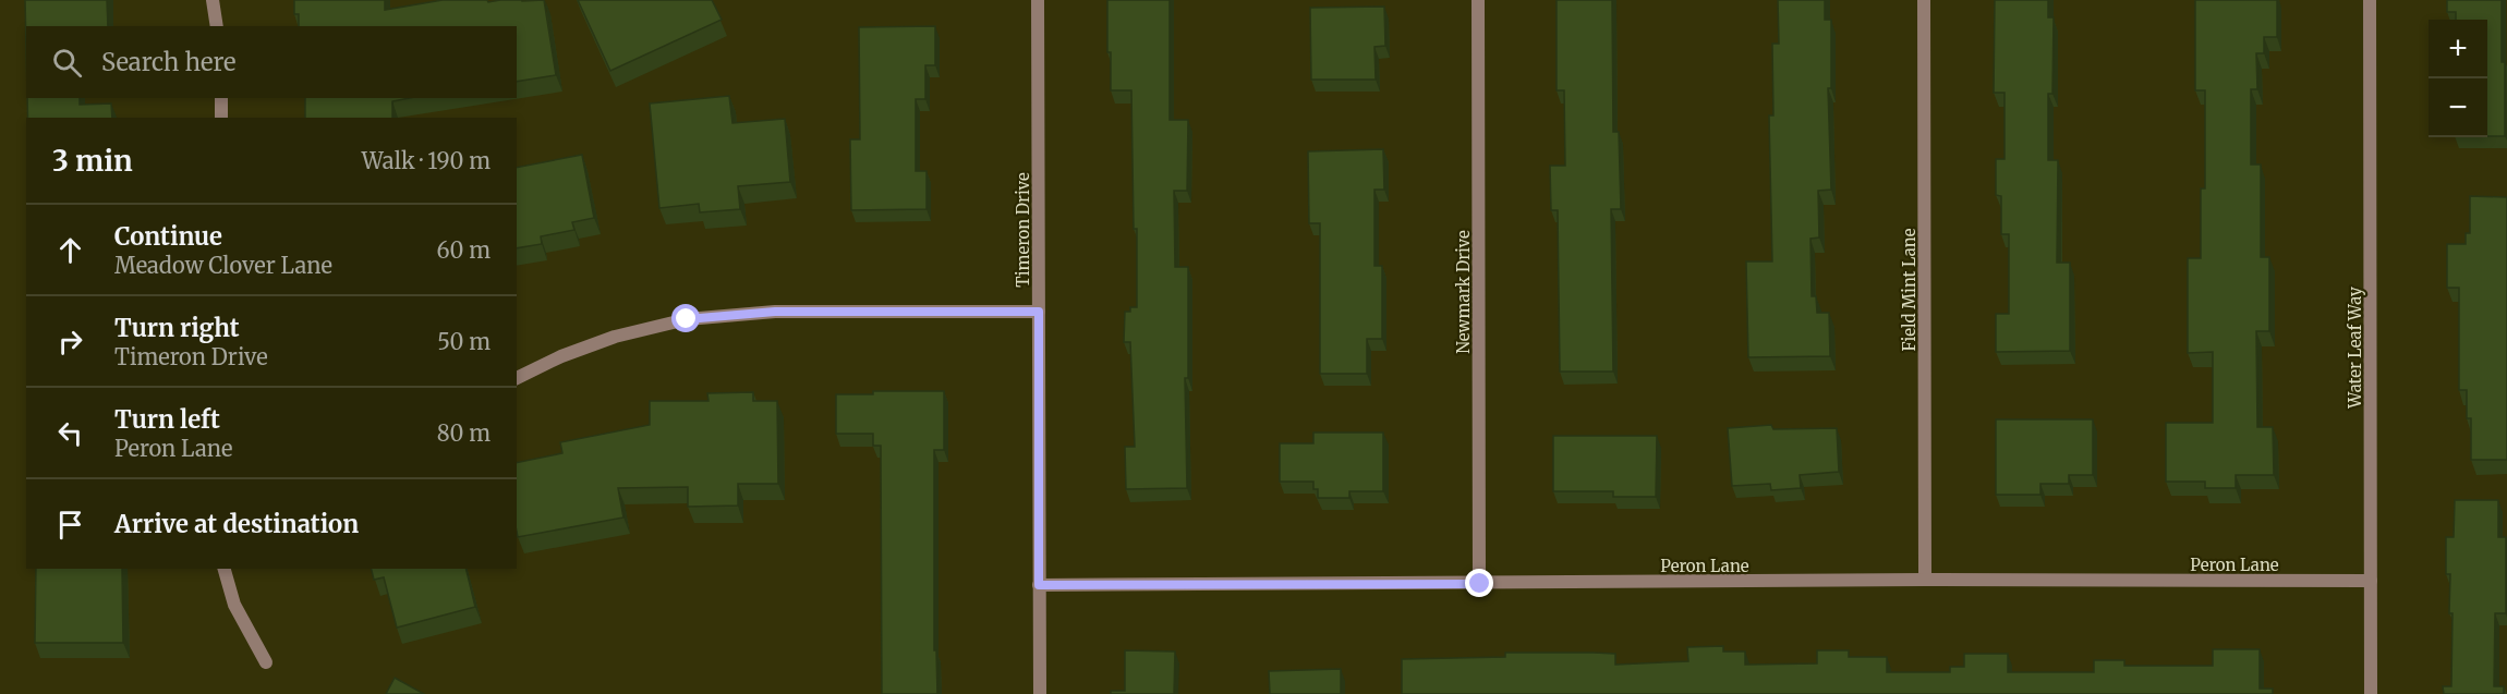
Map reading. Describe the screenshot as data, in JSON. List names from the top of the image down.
{
  "streets": {
    "street": [
      "Timeron Drive",
      "Field Mint Lane",
      "Newmark Drive",
      "Water Leaf Way",
      "Peron Lane"
    ]
  },
  "crossings": [
    ["Timeron Drive", "Peron Lane"],
    ["Field Mint Lane", "Peron Lane"],
    ["Newmark Drive", "Peron Lane"],
    ["Water Leaf Way", "Peron Lane"]
  ],
  "page": {
    "map_buttons": ["+", "−"],
    "search": "Search here",
    "heading": ["3 min", "Walk · 190 m"],
    "list": [
      ["Continue", "Meadow Clover Lane", "60 m"],
      ["Turn right", "Timeron Drive", "50 m"],
      ["Turn left", "Peron Lane", "80 m"],
      "Arrive at destination"
    ]
  }
}
